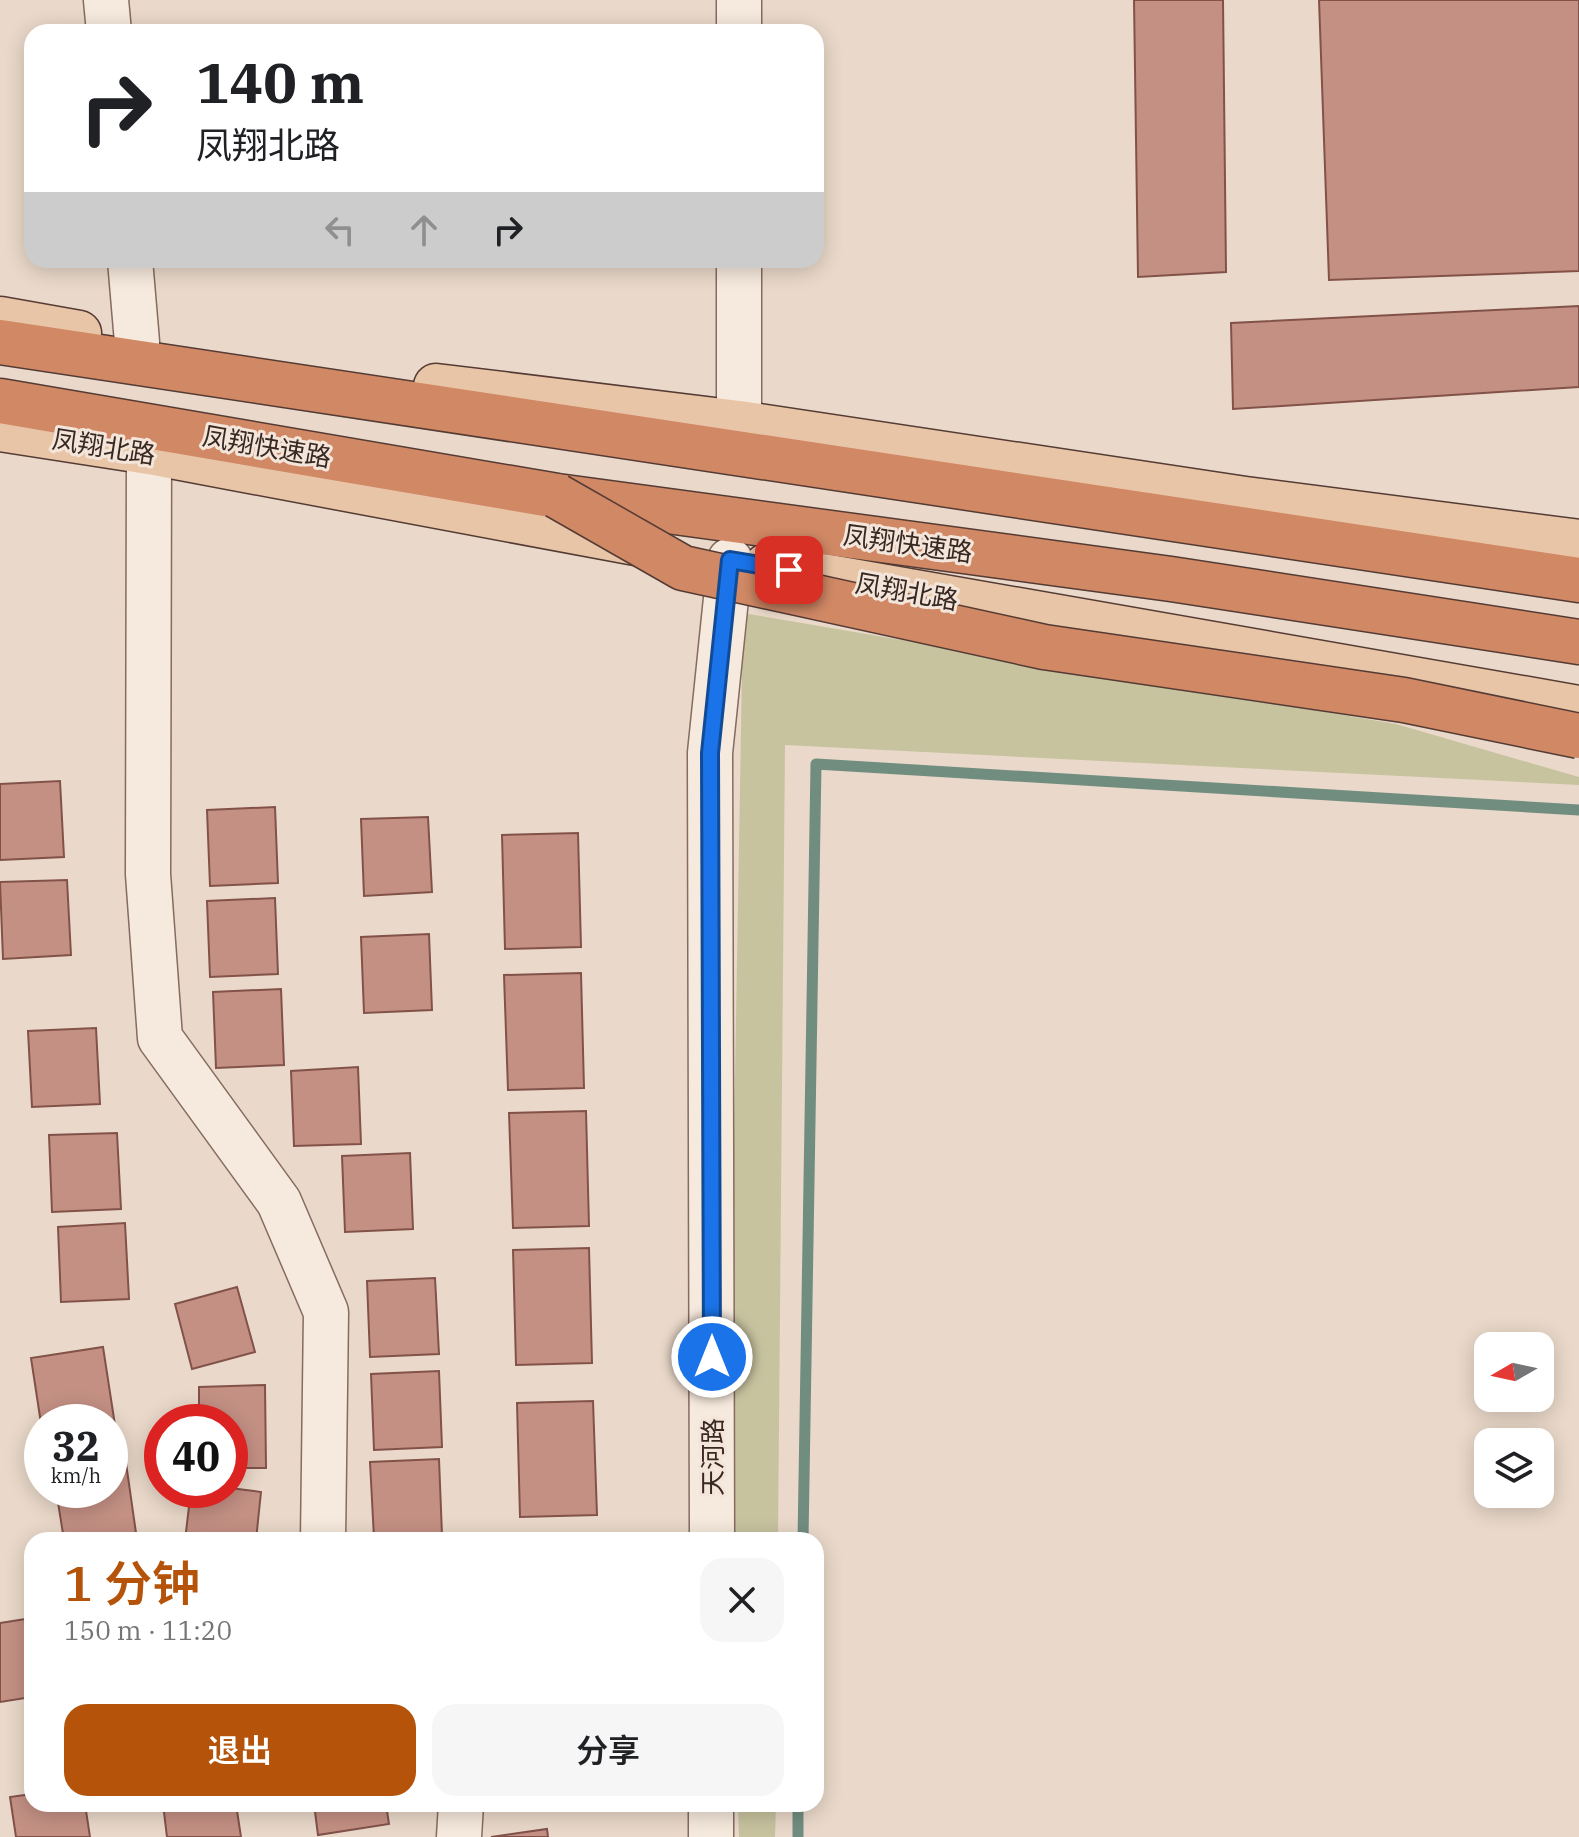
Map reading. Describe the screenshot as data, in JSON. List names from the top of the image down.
{
  "streets": {
    "highway": ["凤翔快速路"],
    "main road": ["凤翔北路"],
    "street": ["天河路"]
  },
  "crossings": [
    ["凤翔北路", "天河路"]
  ],
  "north": "left",
  "page": {
    "turn": ["140 m", "凤翔北路"],
    "speed": "32 km/h",
    "limit": "40",
    "heading": ["1 分钟", "150 m · 11:20"],
    "buttons": ["退出", "分享"]
  }
}
